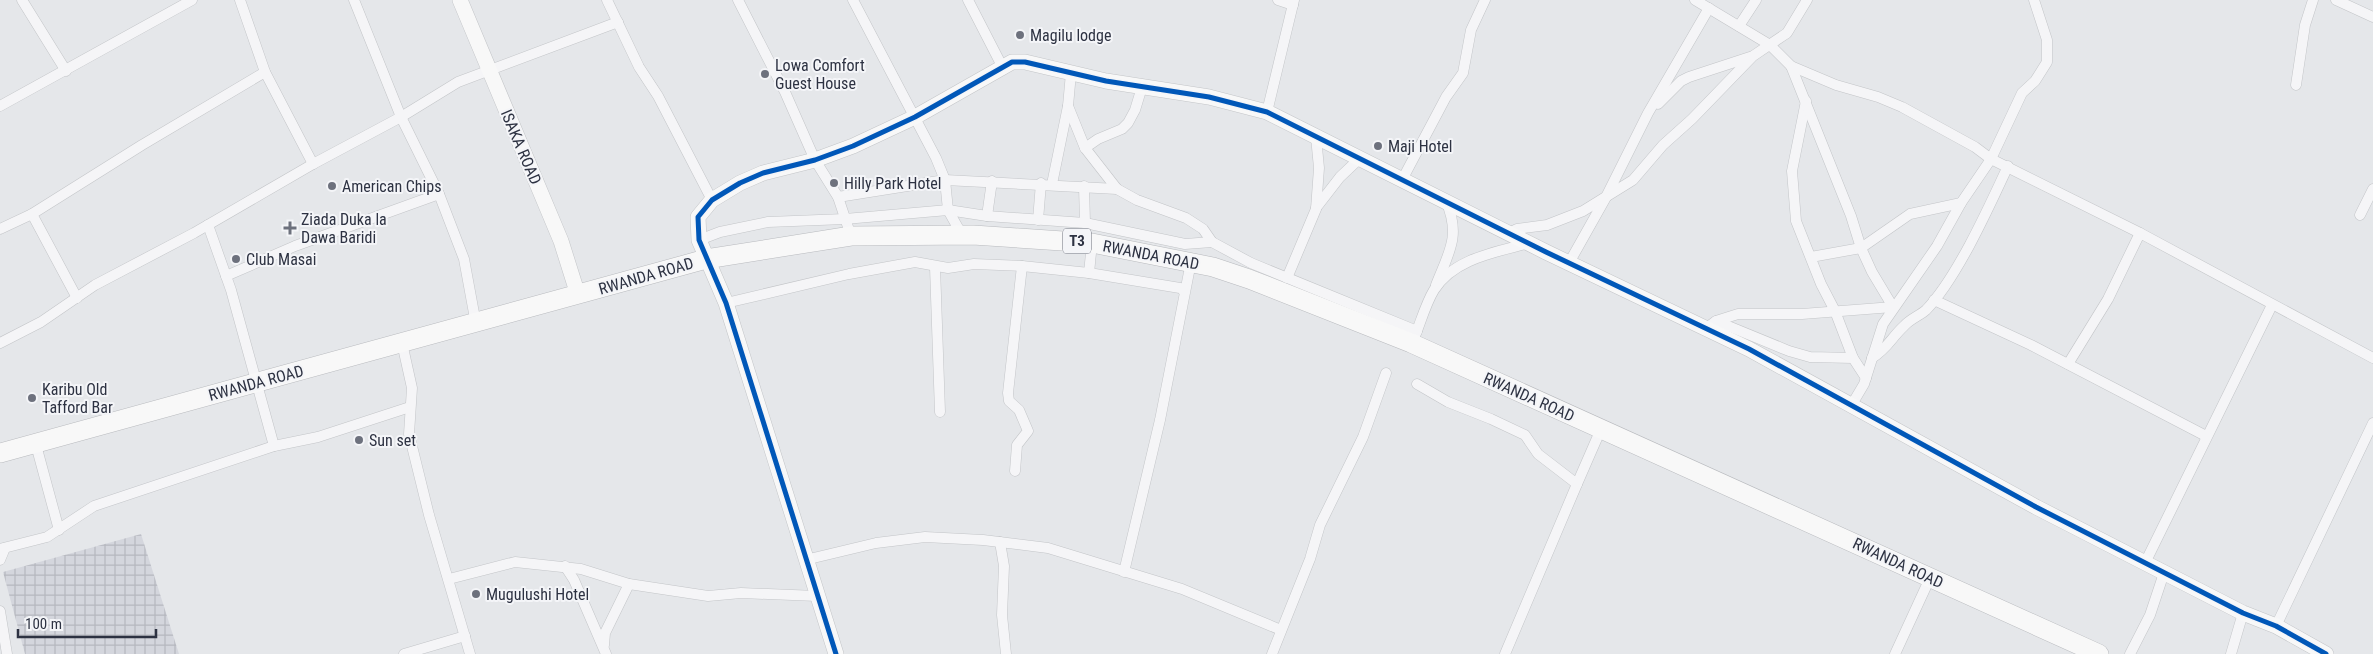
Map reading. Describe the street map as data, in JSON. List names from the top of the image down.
{
  "streets": {
    "highway": ["T3", "RWANDA ROAD"],
    "street": ["ISAKA ROAD"]
  },
  "crossings": [
    ["ISAKA ROAD", "RWANDA ROAD"]
  ],
  "places": {
    "other": [
      "Magilu lodge",
      "Lowa Comfort Guest House",
      "Maji Hotel",
      "Hilly Park Hotel",
      "American Chips",
      "Club Masai",
      "Karibu Old Tafford Bar",
      "Sun set",
      "Mugulushi Hotel"
    ],
    "health": ["Ziada Duka la Dawa Baridi"]
  },
  "scale_bar": "100 m"
}
